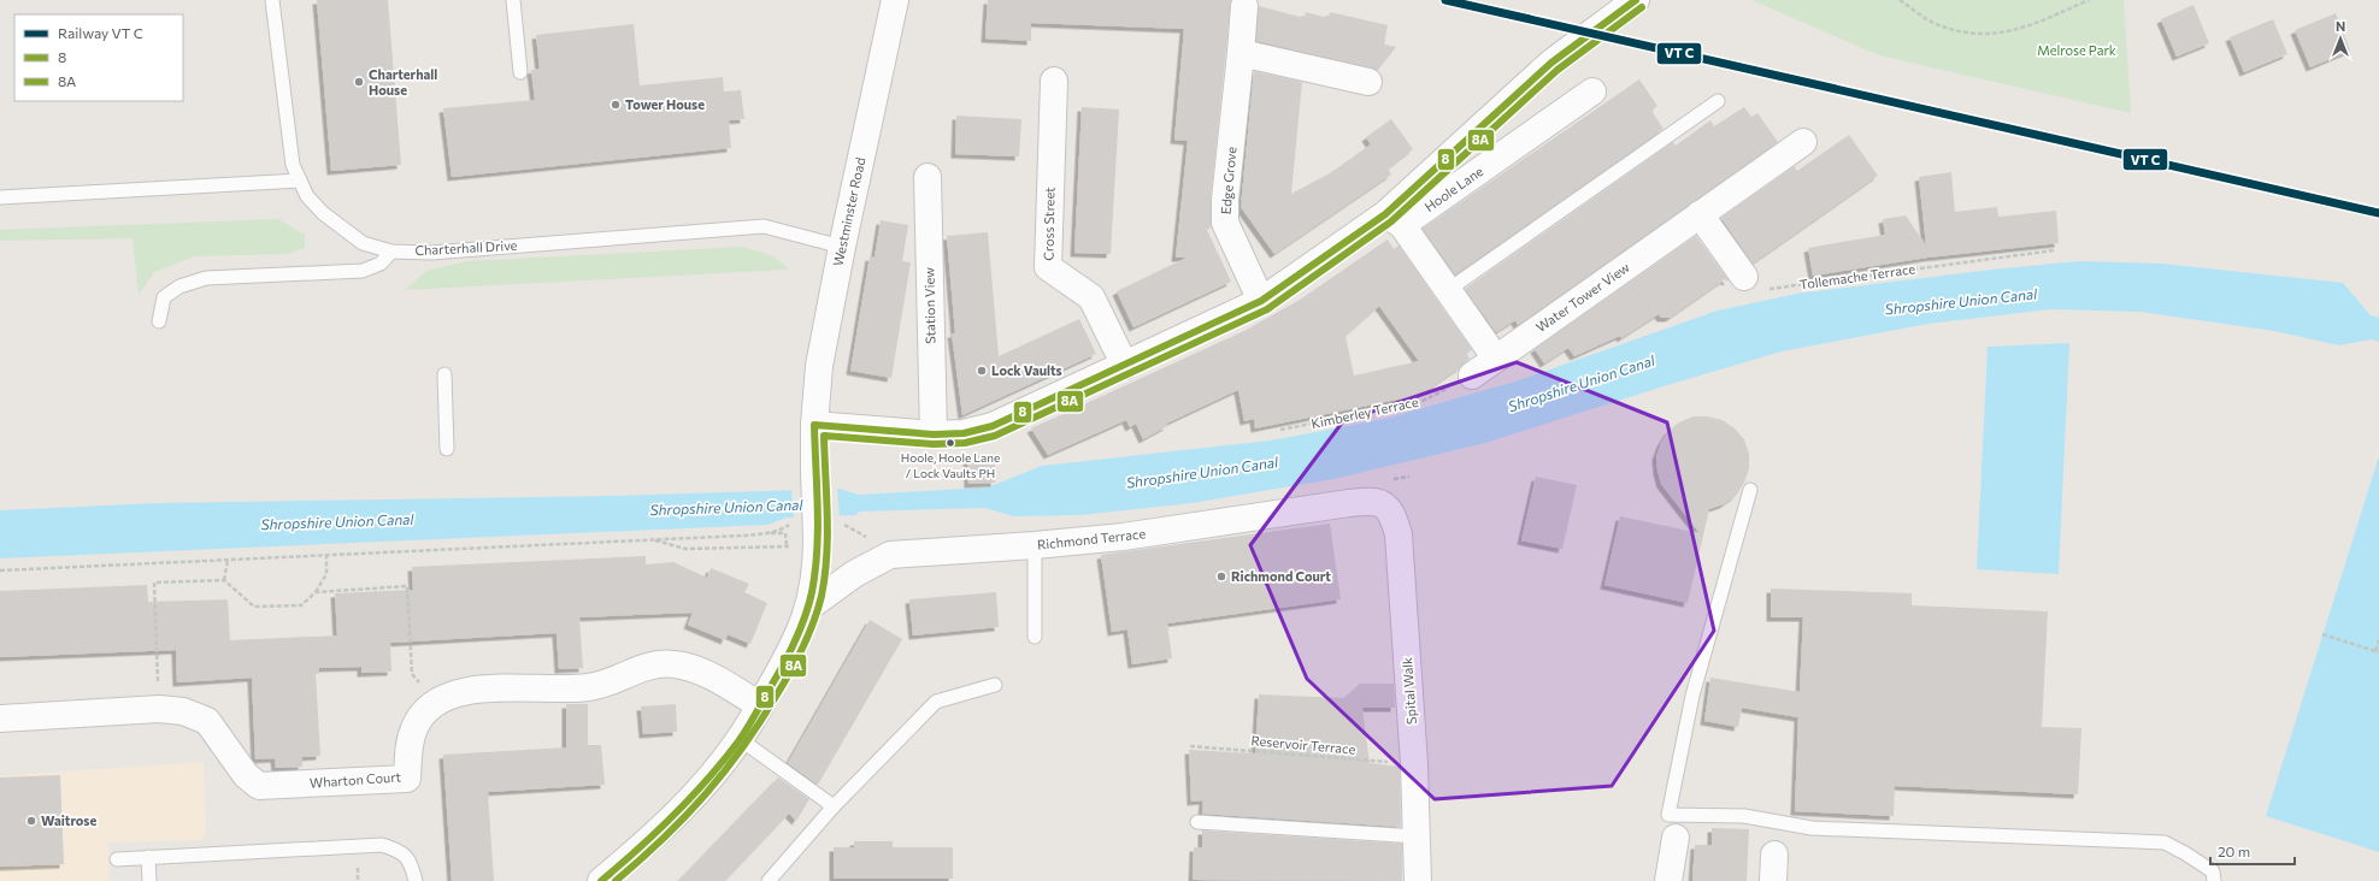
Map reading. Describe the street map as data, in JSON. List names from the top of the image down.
{
  "streets": {
    "street": [
      "Edge Grove",
      "Hoole Lane",
      "Westminster Road",
      "Cross Street",
      "Water Tower View",
      "Station View",
      "Richmond Terrace",
      "Spital Walk",
      "Wharton Court"
    ],
    "lane": ["Charterhall Drive"],
    "path": ["Tollemache Terrace", "Kimberley Terrace", "Reservoir Terrace"]
  },
  "crossings": [
    ["Edge Grove", "Hoole Lane"],
    ["Hoole Lane", "Westminster Road"],
    ["Hoole Lane", "Cross Street"],
    ["Hoole Lane", "Station View"],
    ["Westminster Road", "Charterhall Drive"],
    ["Richmond Terrace", "Spital Walk"],
    ["Spital Walk", "Reservoir Terrace"]
  ],
  "water": ["Shropshire Union Canal"],
  "parks": ["Melrose Park"],
  "places": [
    "Charterhall House",
    "Tower House",
    "Lock Vaults",
    "Hoole, Hoole Lane / Lock Vaults PH",
    "Richmond Court",
    "Waitrose"
  ],
  "lines": ["transit line 8", "transit line 8A"],
  "legend": ["Railway VT C", "8", "8A"],
  "scale_bar": "20 m",
  "north": "top"
}
